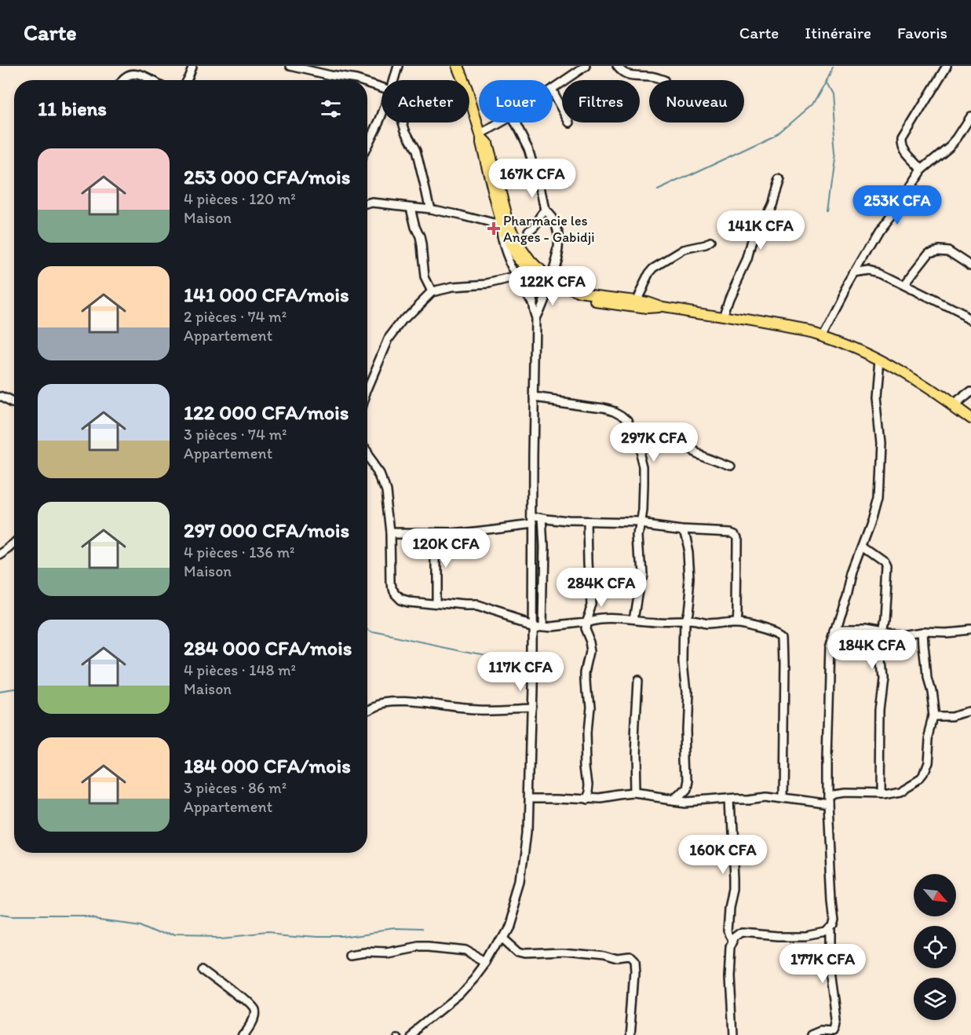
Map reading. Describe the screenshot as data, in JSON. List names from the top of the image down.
{
  "places": {
    "health": ["Pharmacie les Anges - Gabidji"]
  },
  "north": "bottom right",
  "page": {
    "header": "Carte",
    "nav": ["Carte", "Itinéraire", "Favoris"],
    "chip": [
      "Acheter",
      "Louer",
      "Filtres",
      "Nouveau"
    ],
    "heading": "11 biens",
    "list": [
      {
        "name": "253 000 CFA/mois",
        "note": "4 pièces · 120 m² · Maison"
      },
      {
        "name": "141 000 CFA/mois",
        "note": "2 pièces · 74 m² · Appartement"
      },
      {
        "name": "122 000 CFA/mois",
        "note": "3 pièces · 74 m² · Appartement"
      },
      {
        "name": "297 000 CFA/mois",
        "note": "4 pièces · 136 m² · Maison"
      },
      {
        "name": "284 000 CFA/mois",
        "note": "4 pièces · 148 m² · Maison"
      },
      {
        "name": "184 000 CFA/mois",
        "note": "3 pièces · 86 m² · Appartement"
      }
    ],
    "price": [
      "167K CFA",
      "253K CFA",
      "141K CFA",
      "122K CFA",
      "297K CFA",
      "120K CFA",
      "284K CFA",
      "184K CFA",
      "117K CFA",
      "160K CFA",
      "177K CFA"
    ]
  }
}
